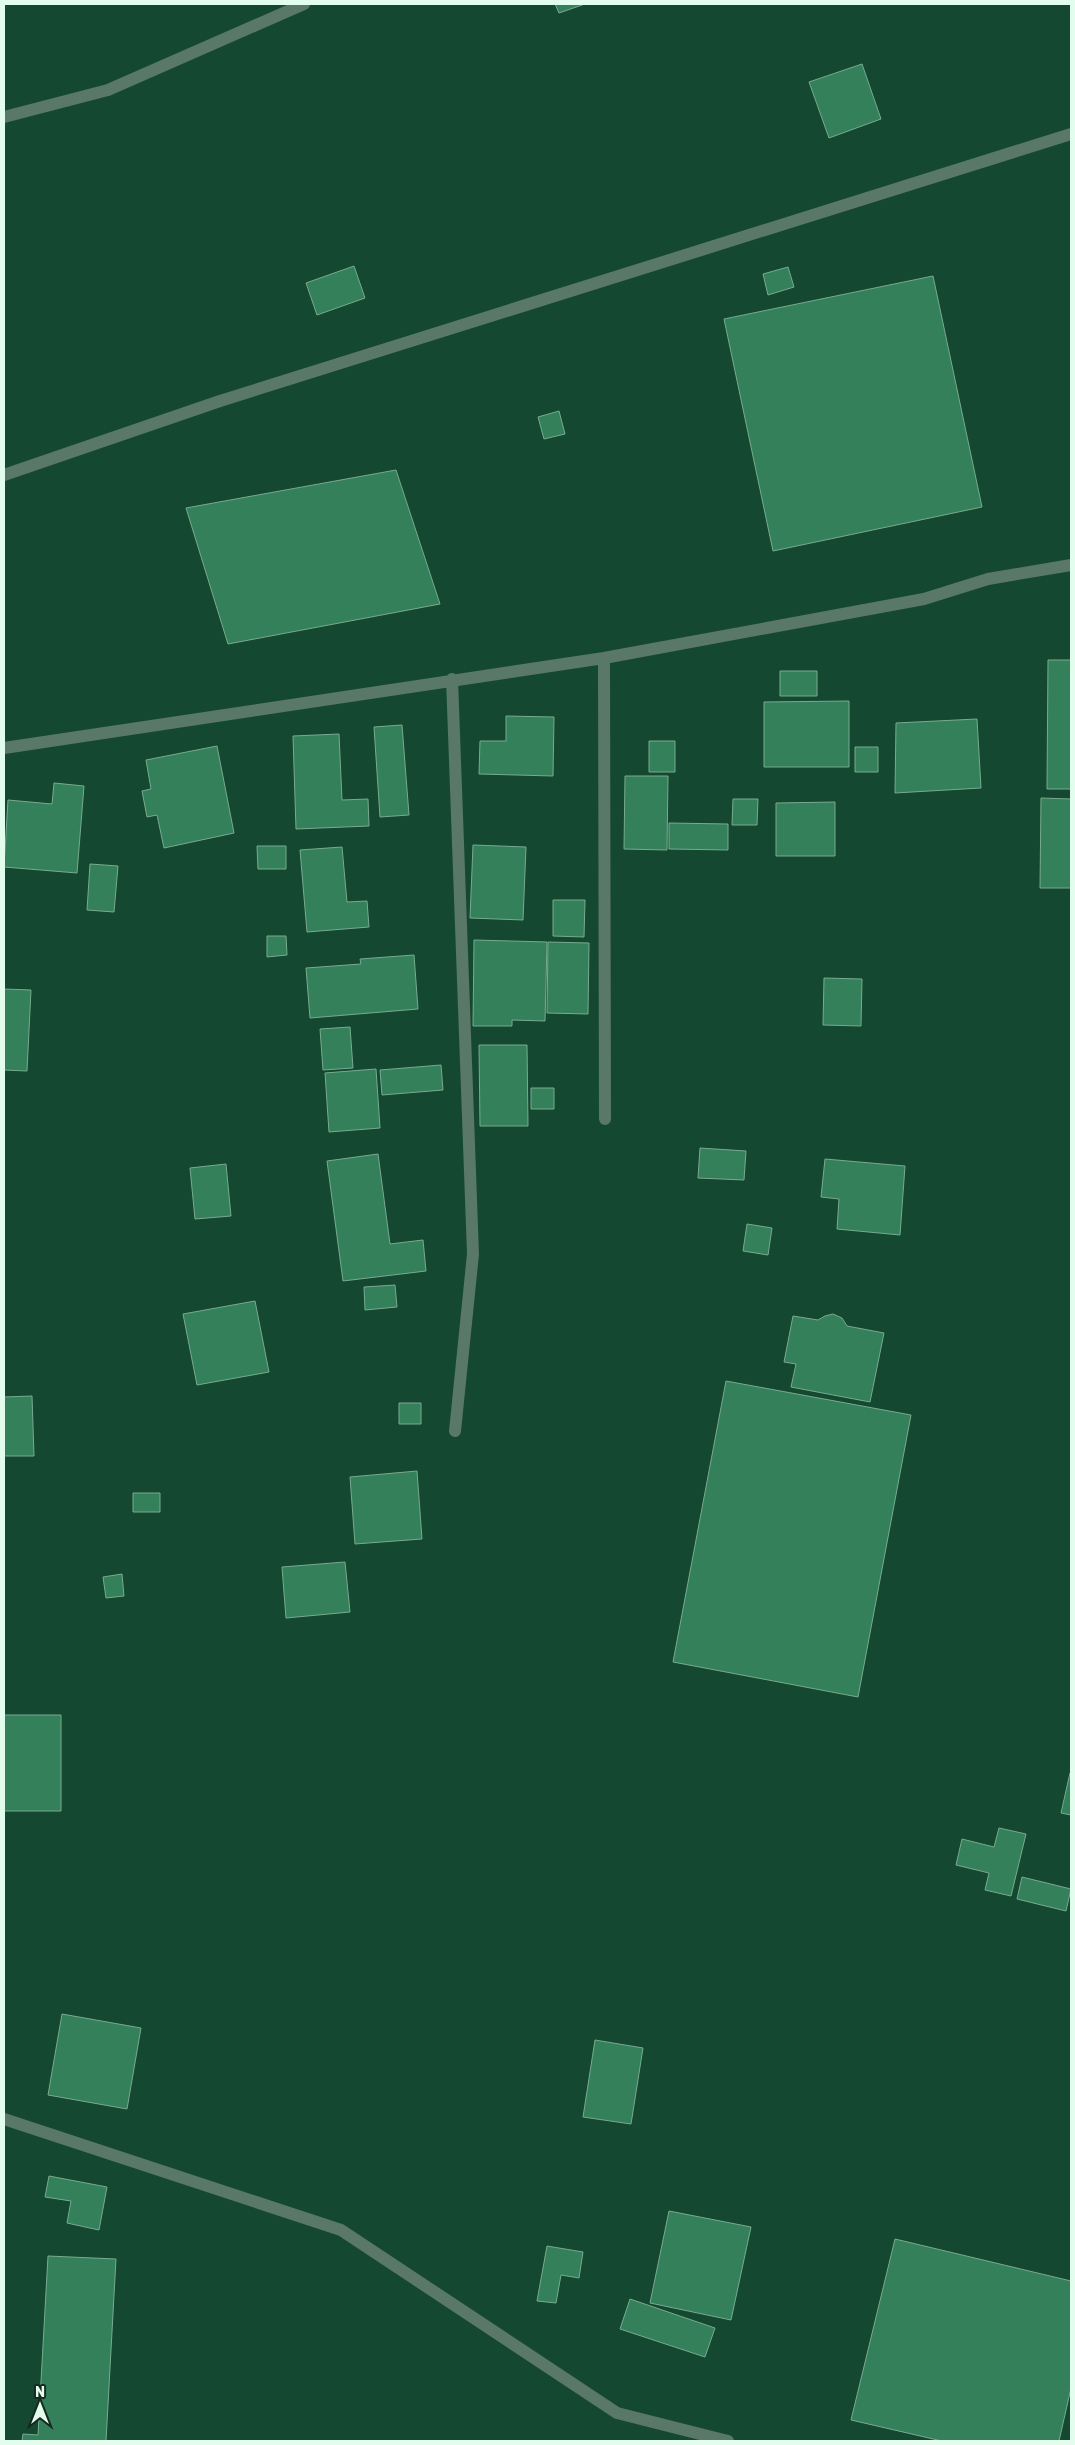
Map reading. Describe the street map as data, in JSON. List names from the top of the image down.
{
  "north": "top"
}
